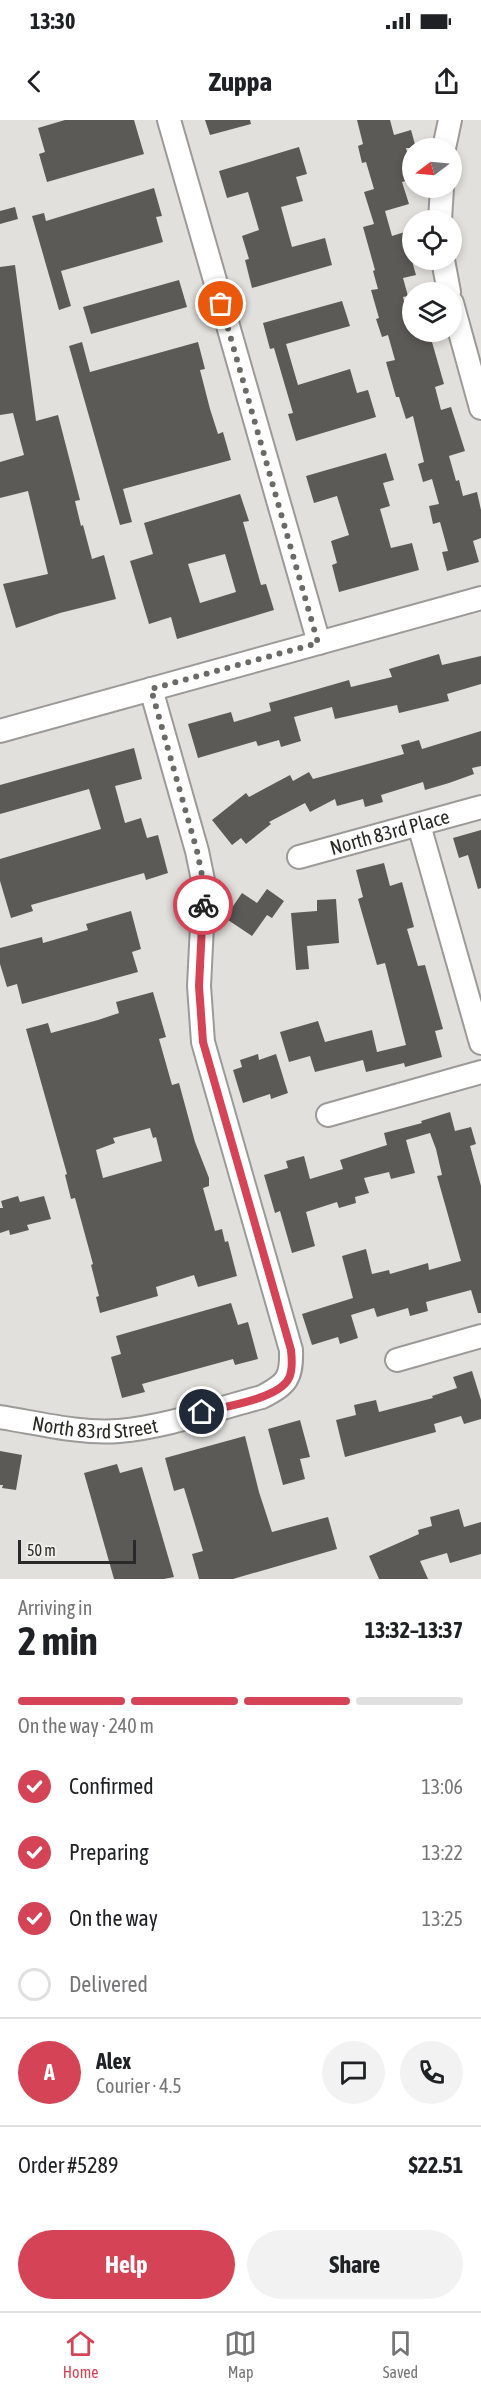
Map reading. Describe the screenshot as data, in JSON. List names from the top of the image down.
{
  "streets": {
    "street": ["North 83rd Place", "North 83rd Street"]
  },
  "scale_bar": "50 m",
  "north": "left",
  "page": {
    "status": "13:30",
    "header": "Zuppa",
    "scale": "50 m",
    "heading": ["2 min", "Arriving in", "13:32–13:37"],
    "panel": [
      "Alex",
      "Courier · 4.5",
      "Order #5289",
      "$22.51"
    ],
    "bar": "On the way · 240 m",
    "list": [
      ["Confirmed", "13:06"],
      ["Preparing", "13:22"],
      ["On the way", "13:25"],
      "Delivered"
    ],
    "round": "A",
    "buttons": ["Help", "Share"],
    "tabs": ["Home", "Map", "Saved"]
  }
}
